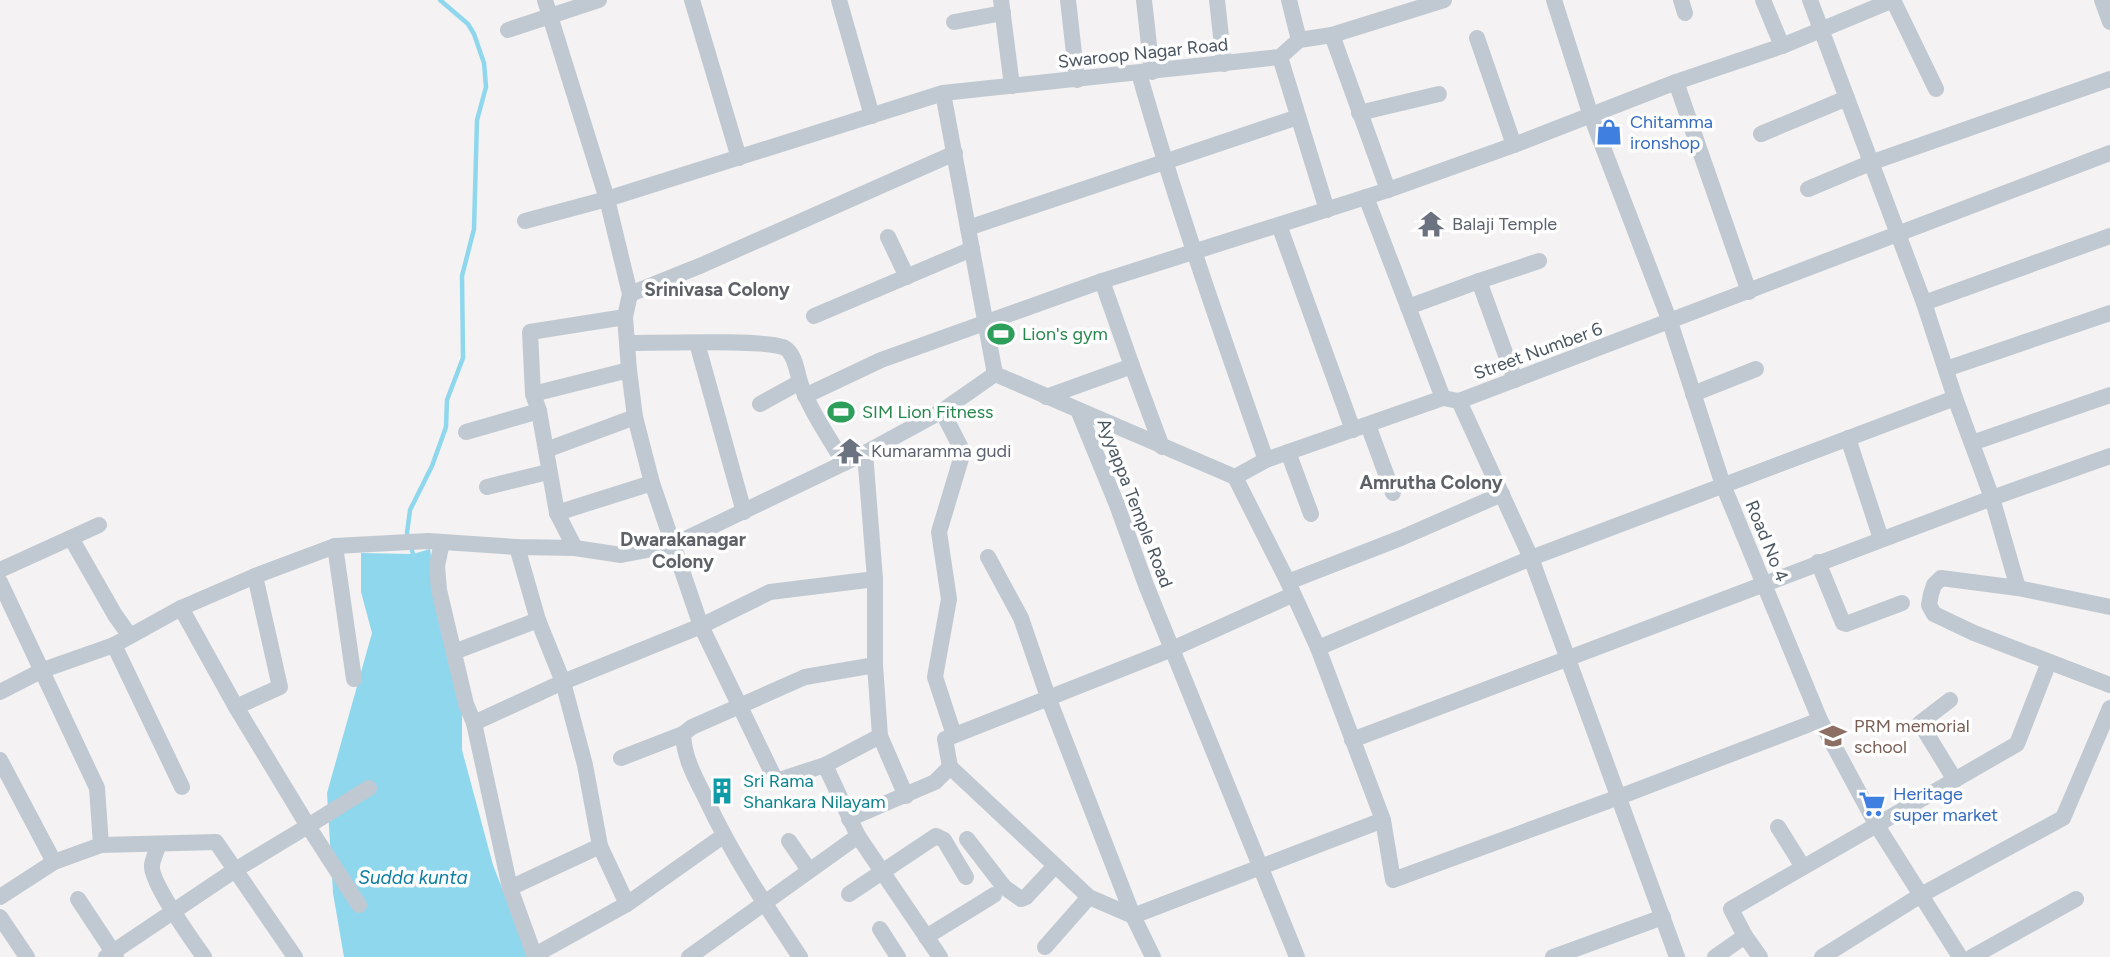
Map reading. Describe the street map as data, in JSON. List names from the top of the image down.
{
  "streets": {
    "street": [
      "Swaroop Nagar Road",
      "Street Number 6",
      "Ayyappa Temple Road",
      "Road No 4"
    ]
  },
  "crossings": [
    ["Street Number 6", "Road No 4"]
  ],
  "districts": ["Srinivasa Colony", "Amrutha Colony", "Dwarakanagar Colony"],
  "water": ["Sudda kunta"],
  "places": {
    "shop": ["Chitamma ironshop"],
    "temple": ["Balaji Temple", "Kumaramma gudi"],
    "sports": ["Lion's gym", "SIM Lion Fitness"],
    "school or university": ["PRM memorial school"],
    "building": ["Sri Rama Shankara Nilayam"],
    "supermarket": ["Heritage super market"]
  }
}
